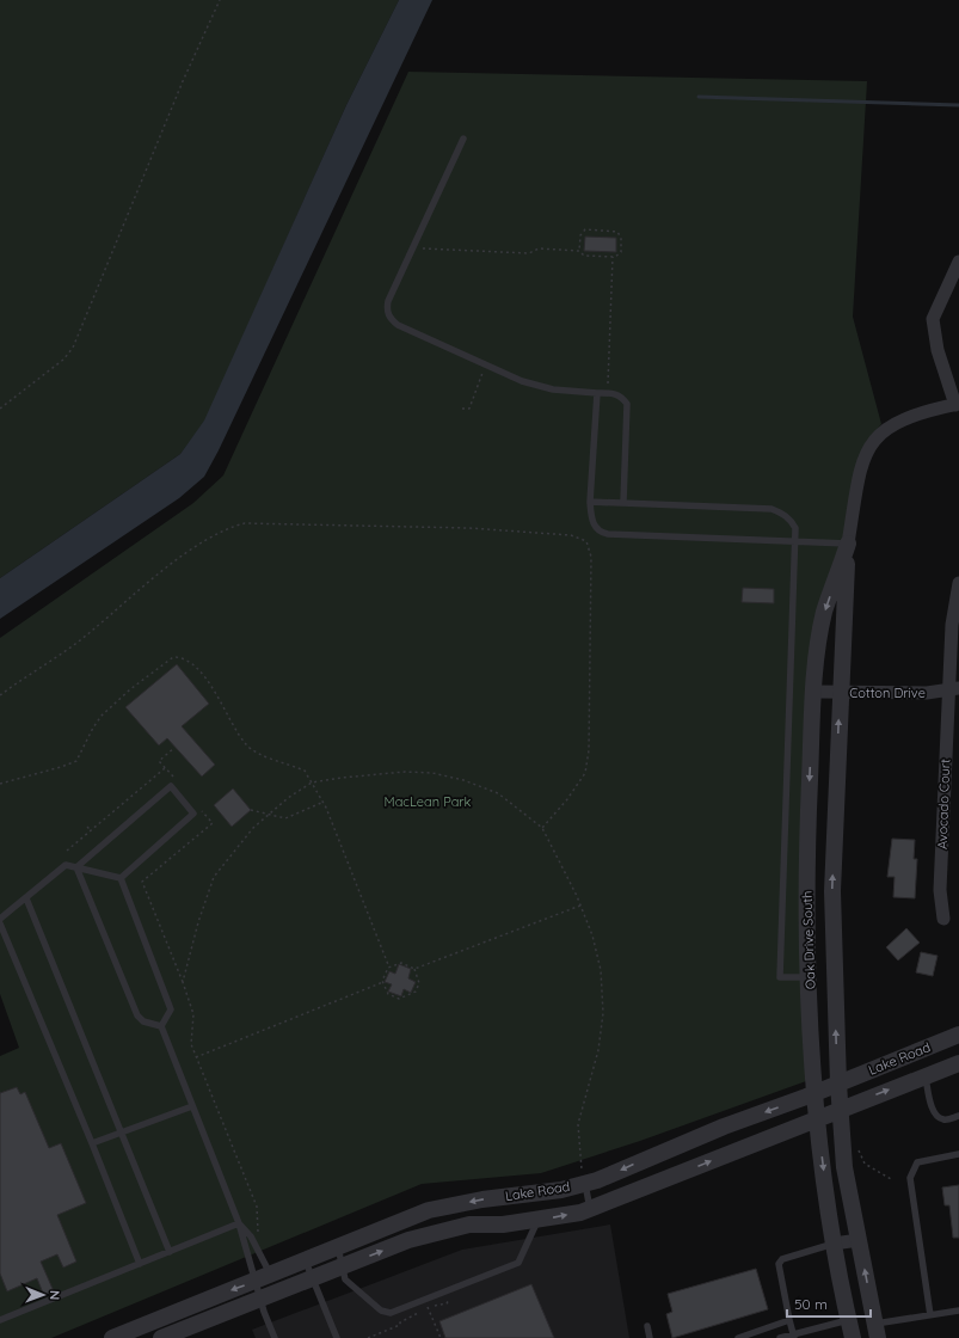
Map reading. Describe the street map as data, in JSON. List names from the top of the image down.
{
  "streets": {
    "street": [
      "Cotton Drive",
      "Avocado Court",
      "Oak Drive South",
      "Lake Road"
    ]
  },
  "crossings": [
    ["Cotton Drive", "Avocado Court"],
    ["Cotton Drive", "Oak Drive South"],
    ["Oak Drive South", "Lake Road"]
  ],
  "parks": ["MacLean Park"],
  "scale_bar": "50 m",
  "north": "right"
}
